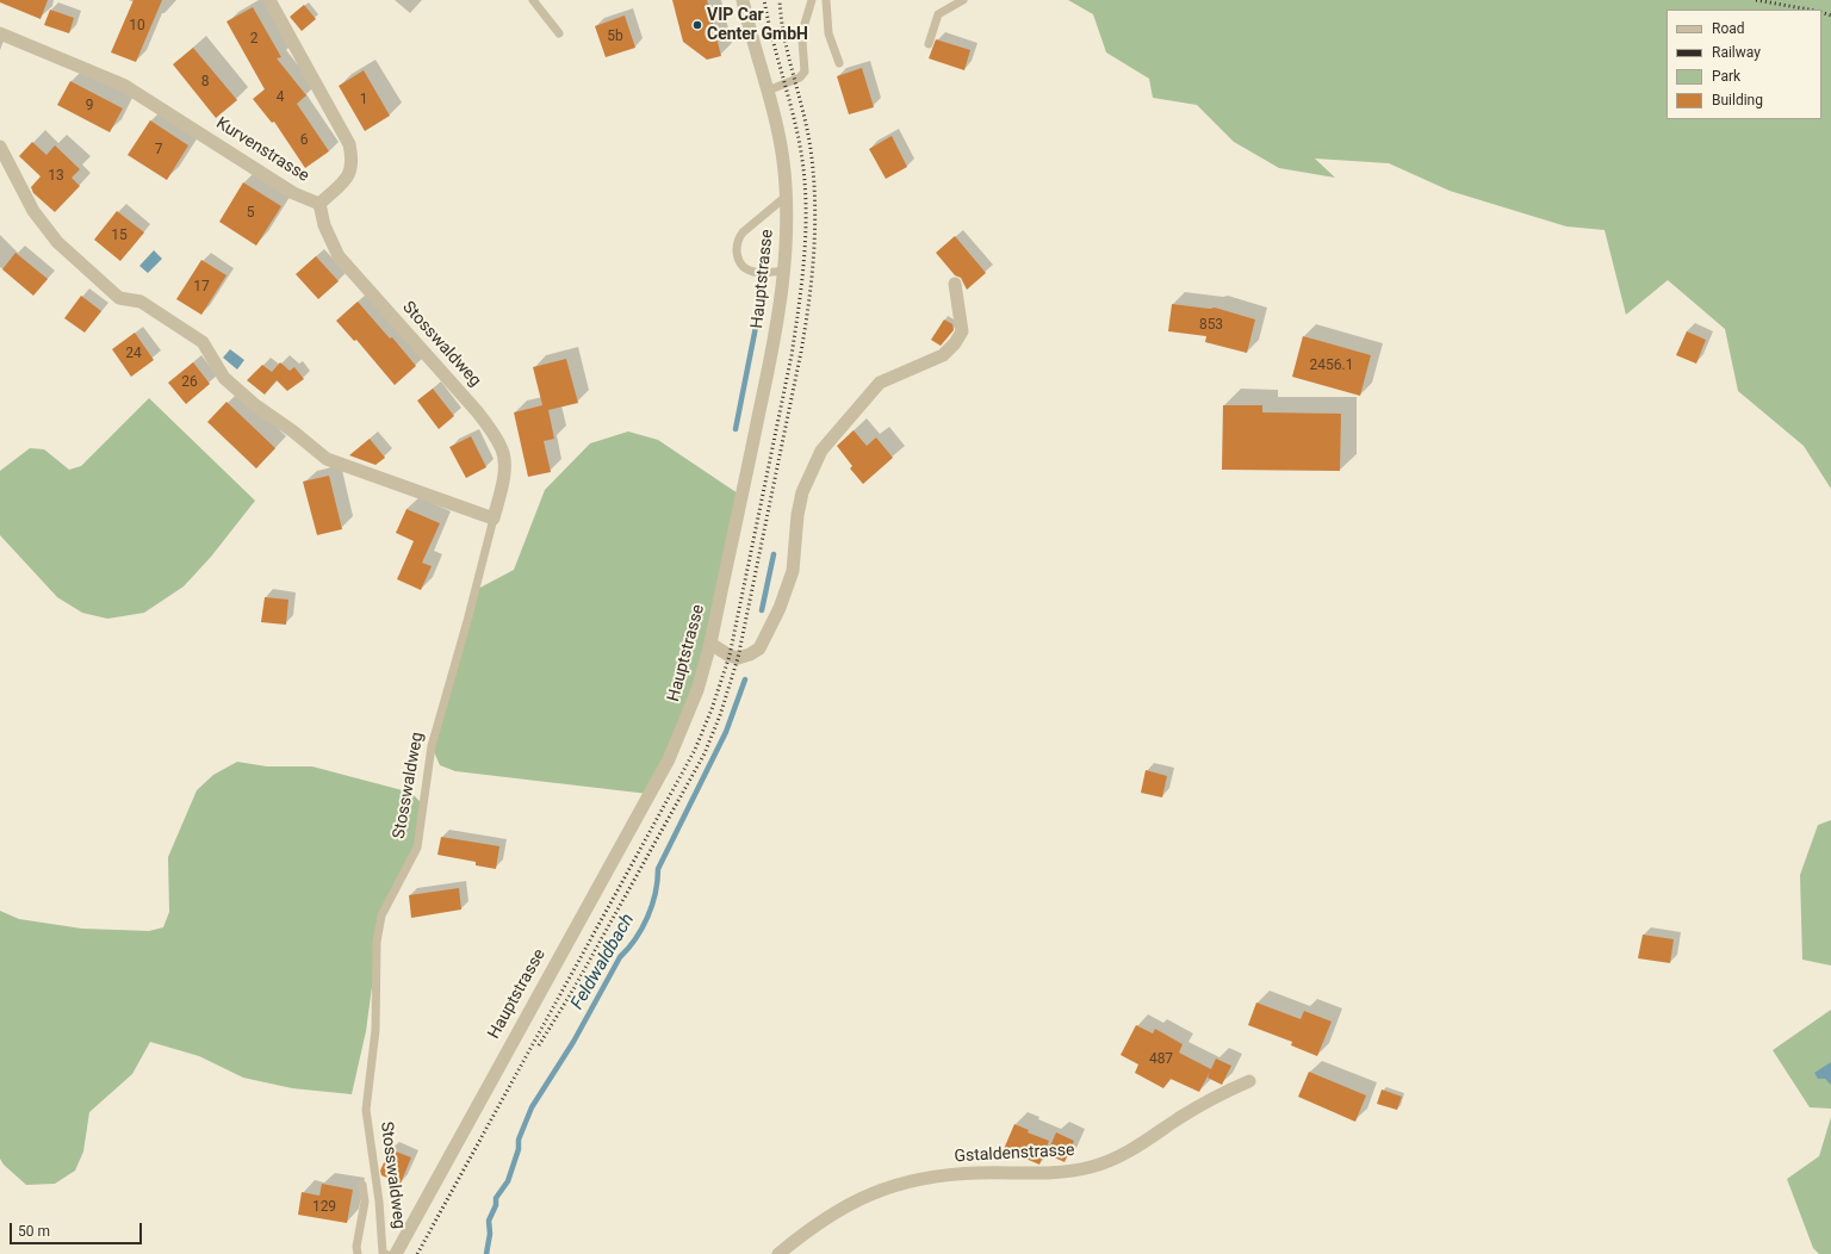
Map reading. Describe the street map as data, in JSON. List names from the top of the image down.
{
  "streets": {
    "street": [
      "Kurvenstrasse",
      "Hauptstrasse",
      "Stosswaldweg",
      "Gstaldenstrasse"
    ]
  },
  "crossings": [
    ["Kurvenstrasse", "Stosswaldweg"]
  ],
  "water": ["Feldwaldbach"],
  "places": ["VIP Car Center GmbH"],
  "house_numbers": [
    "10",
    "5b",
    "2",
    "8",
    "4",
    "1",
    "9",
    "6",
    "7",
    "13",
    "5",
    "15",
    "17",
    "853",
    "24",
    "2456.1",
    "26",
    "487",
    "129"
  ],
  "legend": [
    "Road",
    "Railway",
    "Park",
    "Building"
  ],
  "scale_bar": "50 m"
}
